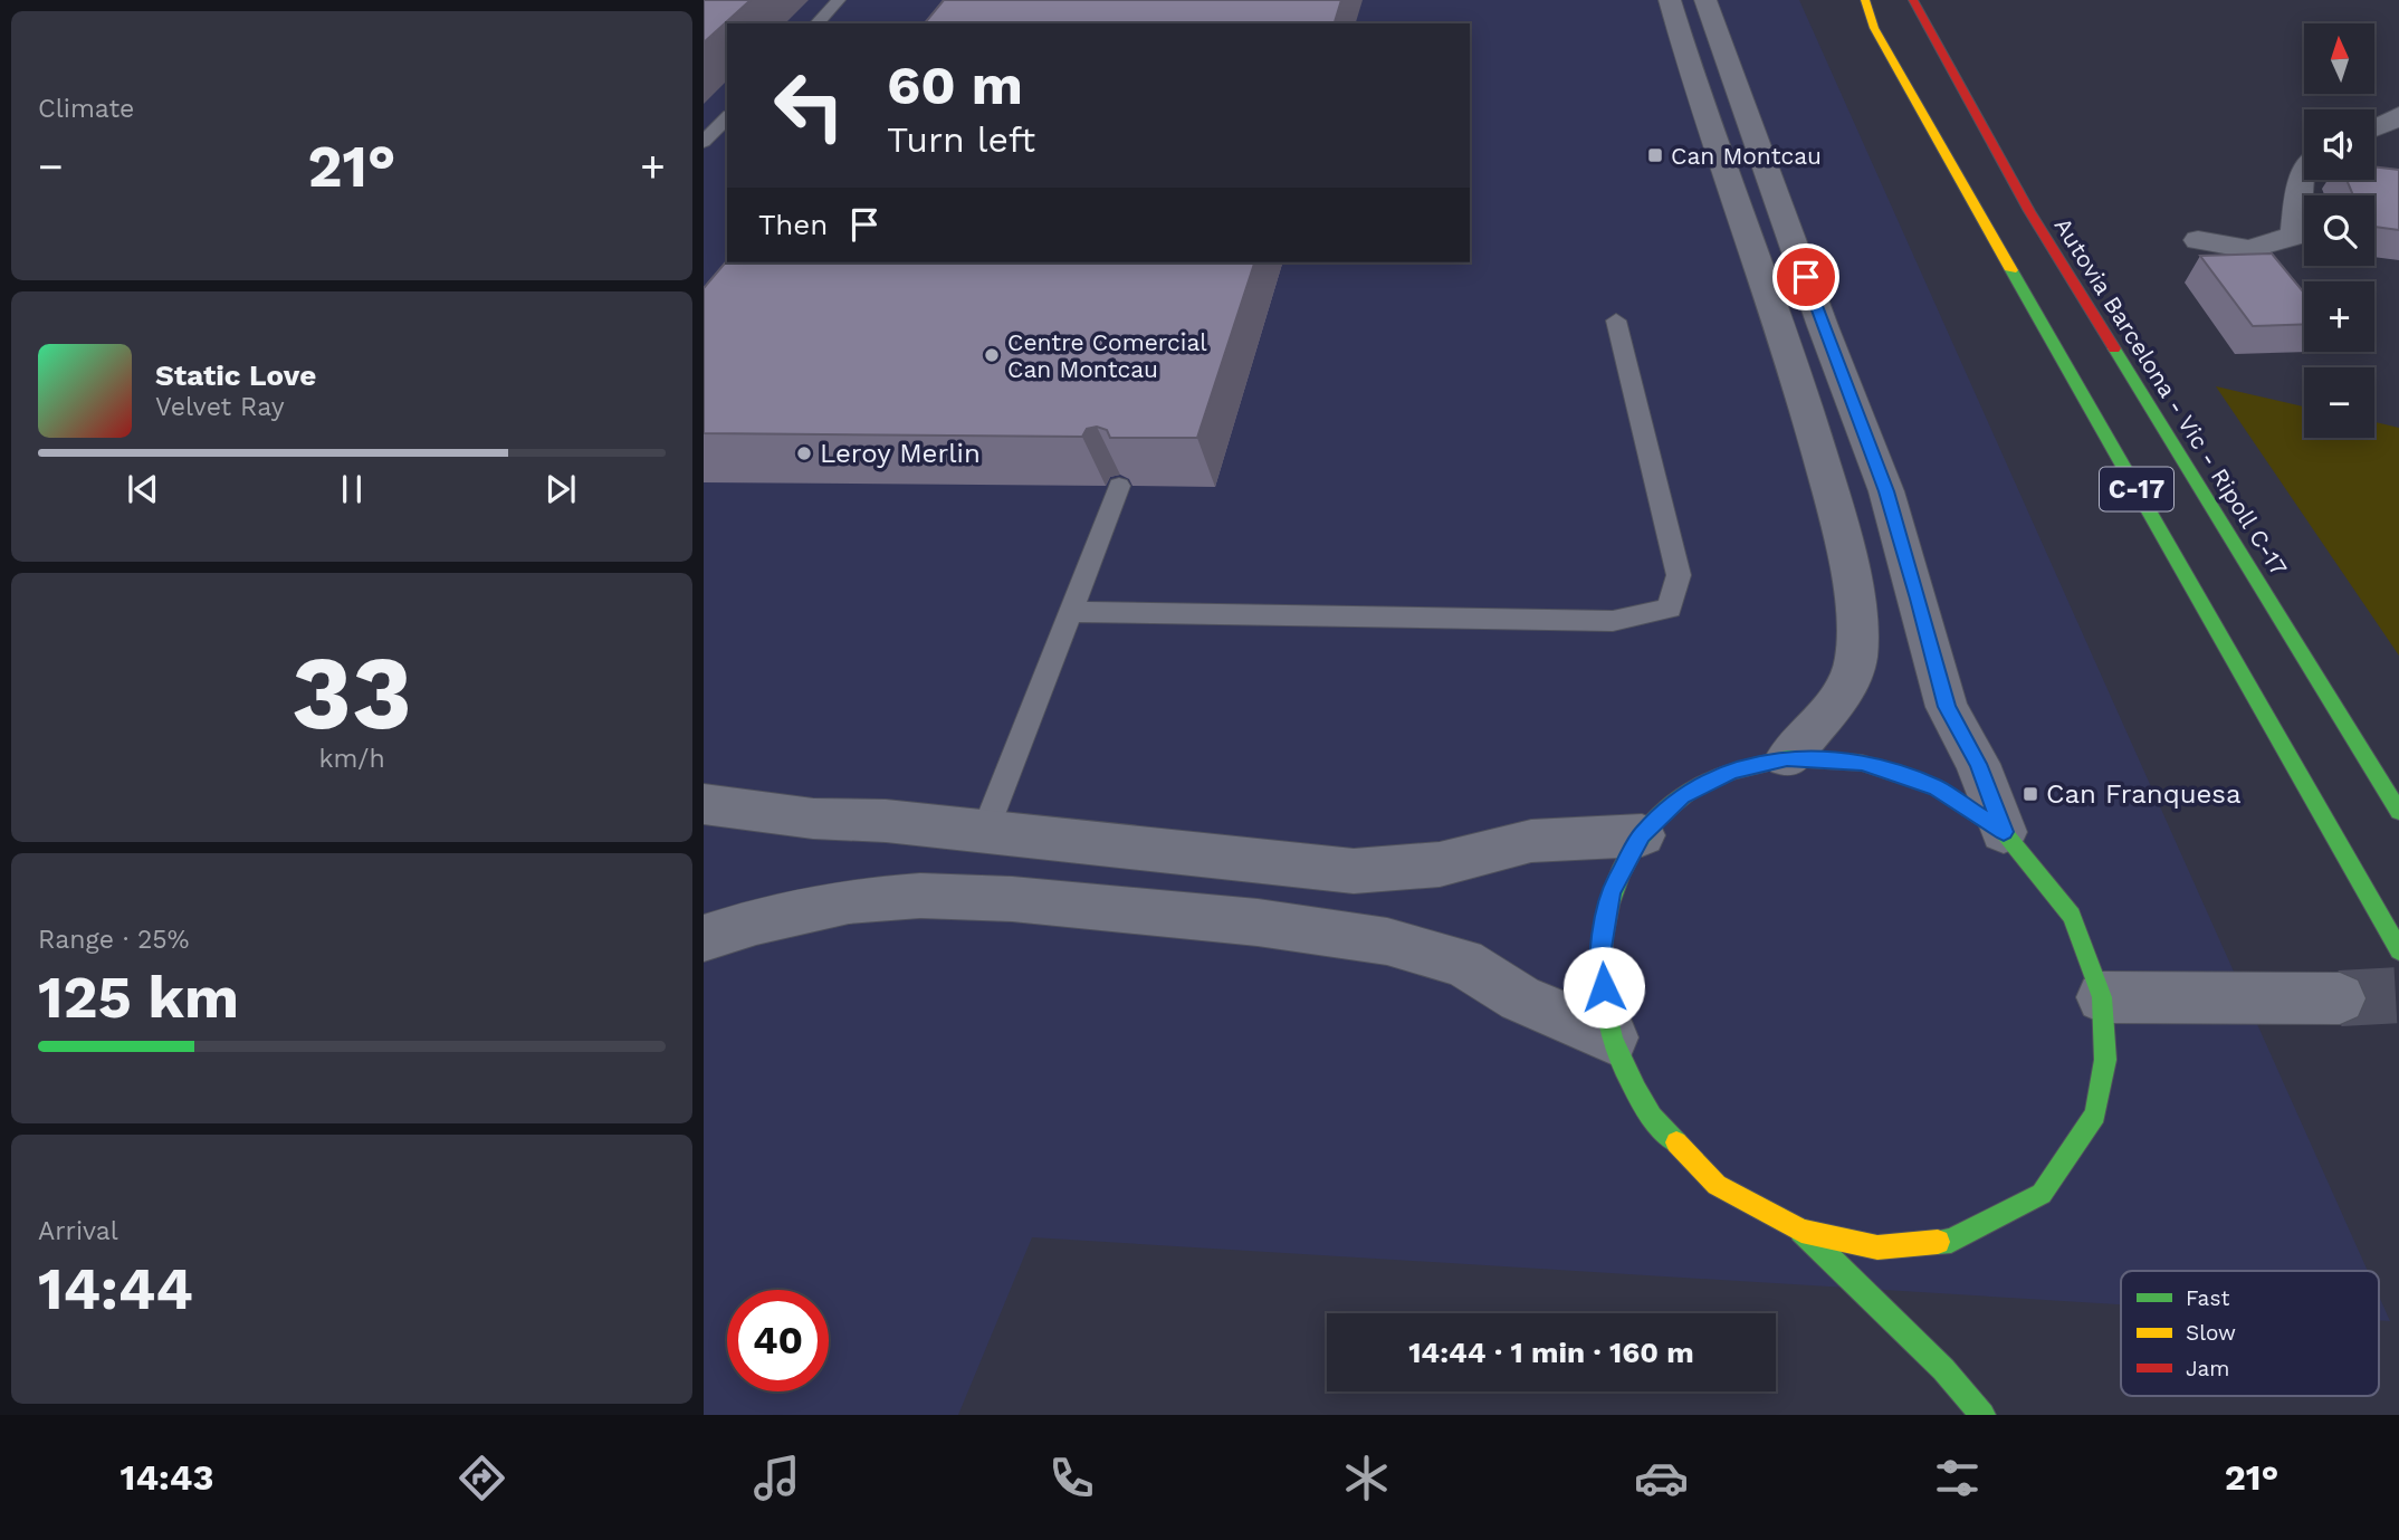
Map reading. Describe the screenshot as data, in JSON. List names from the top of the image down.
{
  "streets": {
    "main road": ["Autovia Barcelona - Vic - Ripoll C-17", "C-17"]
  },
  "places": {
    "transit": ["Can Montcau", "Can Franquesa"],
    "other": ["Centre Comercial Can Montcau", "Leroy Merlin"]
  },
  "legend": ["Fast", "Slow", "Jam"],
  "north": "top",
  "page": {
    "tile": [
      "Climate",
      ["33", "km/h"],
      ["Range · 25%", "125 km"],
      ["Arrival", "14:44"]
    ],
    "map_buttons": ["+", "−"],
    "turn": ["60 m", "Turn left"],
    "heat": ["−", "21°", "+"],
    "then": "Then",
    "song": ["Static Love", "Velvet Ray"],
    "limit": "40",
    "trip": "14:44 · 1 min · 160 m",
    "tabs": ["14:43", "21°"]
  }
}
